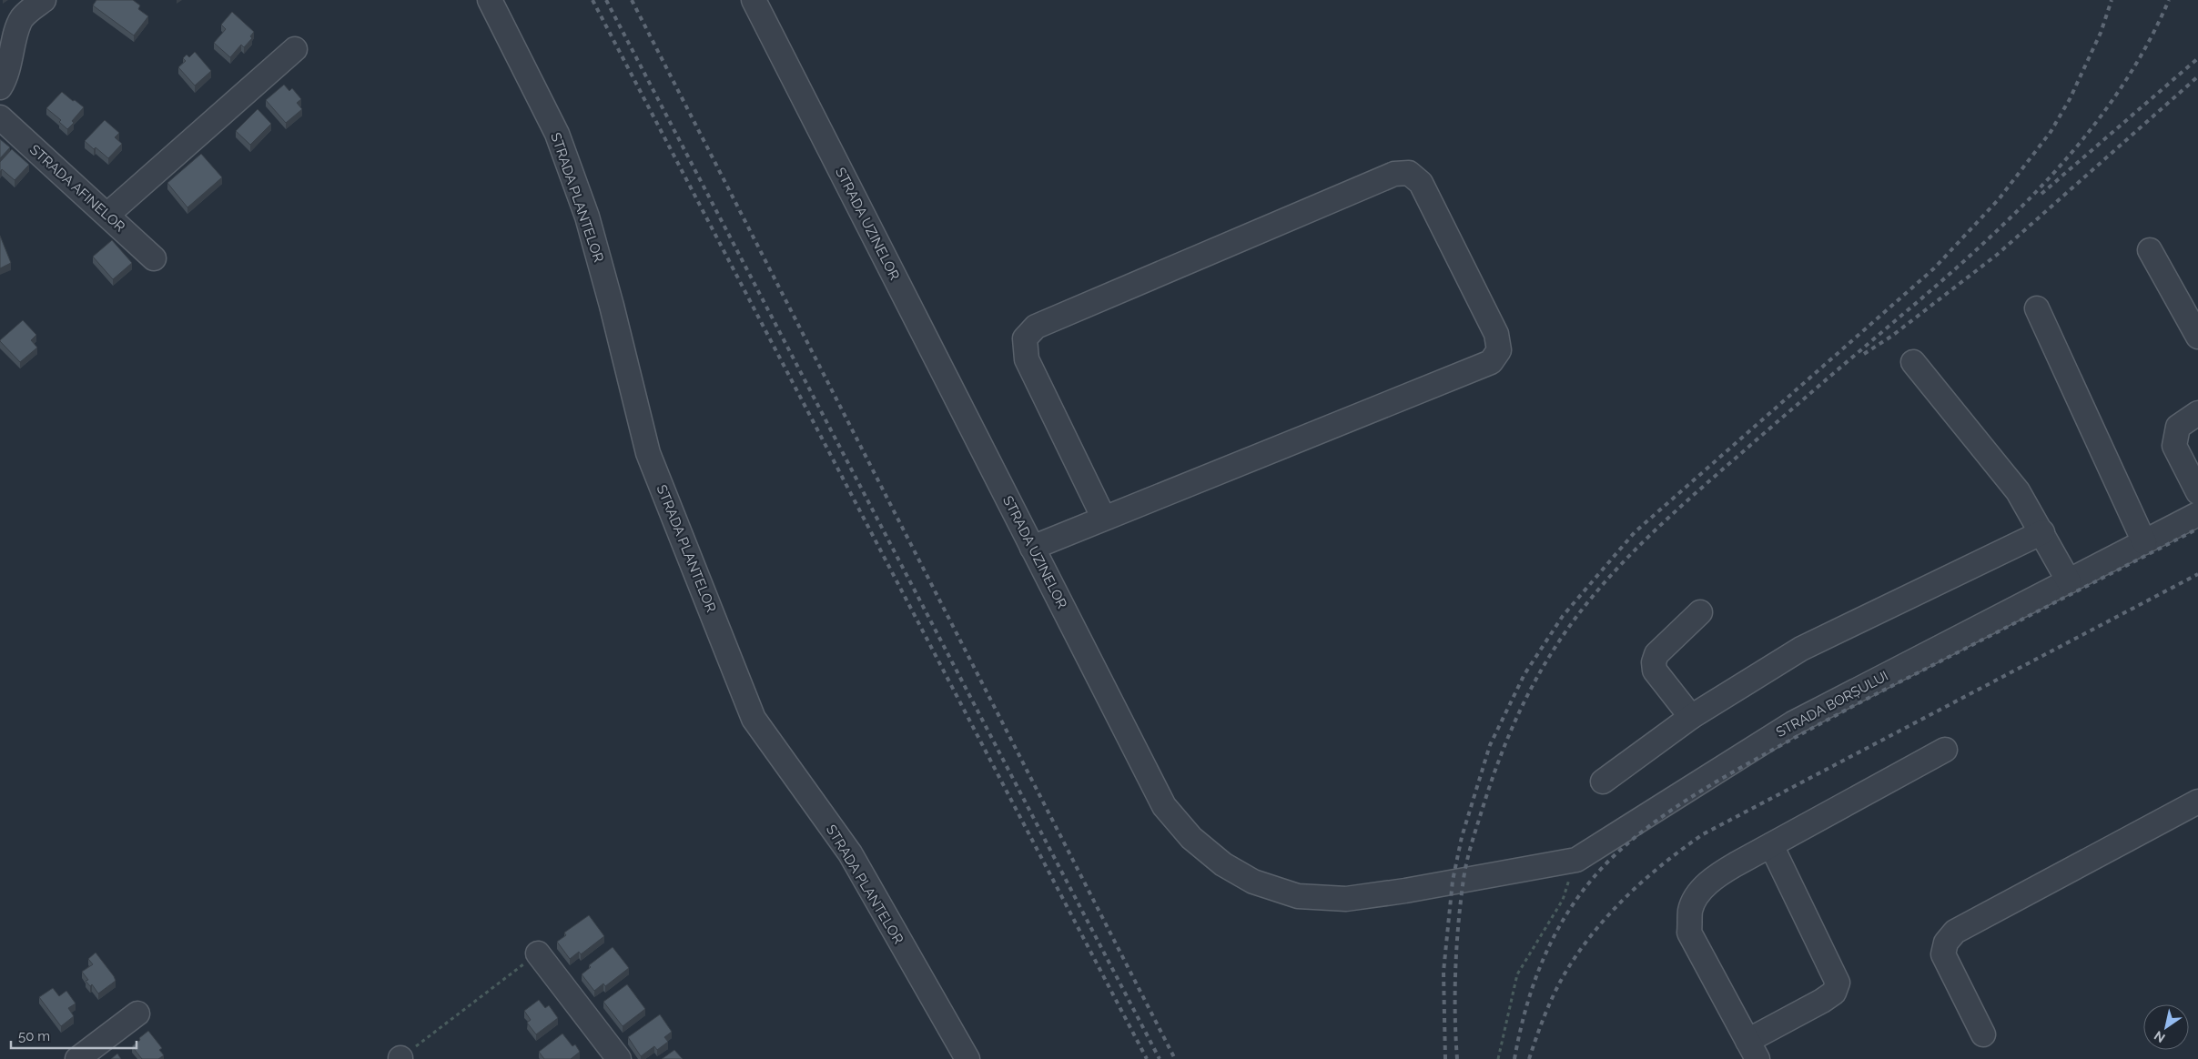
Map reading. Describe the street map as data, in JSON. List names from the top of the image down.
{
  "streets": {
    "street": [
      "STRADA AFINELOR",
      "STRADA PLANTELOR",
      "STRADA UZINELOR",
      "STRADA BORȘULUI"
    ]
  },
  "crossings": [
    ["STRADA UZINELOR", "STRADA BORȘULUI"]
  ],
  "scale_bar": "50 m",
  "north": "bottom left"
}
